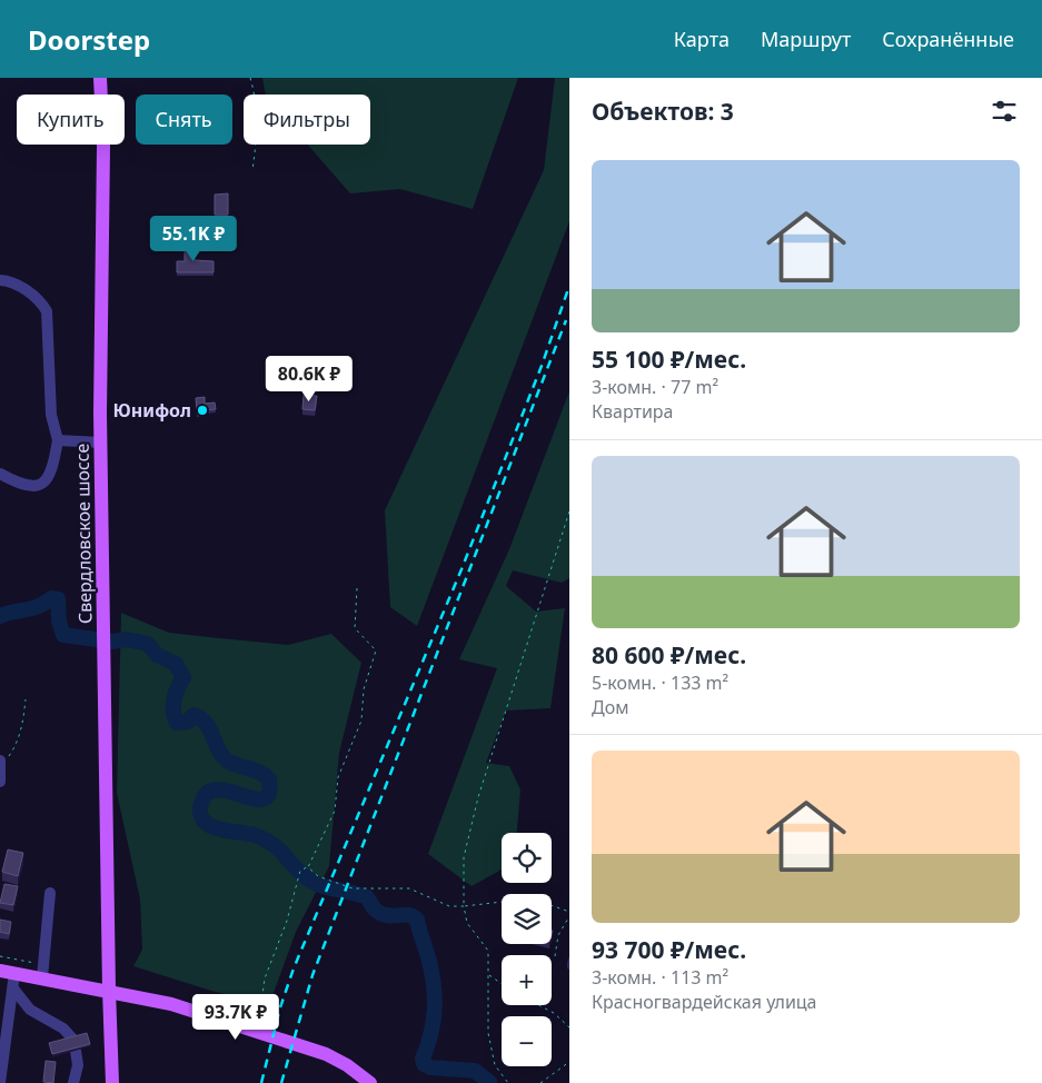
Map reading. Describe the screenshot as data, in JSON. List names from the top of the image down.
{
  "streets": {
    "main road": ["Свердловское шоссе"]
  },
  "places": ["Юнифол"],
  "page": {
    "header": "Doorstep",
    "nav": ["Карта", "Маршрут", "Сохранённые"],
    "heading": "Объектов: 3",
    "chip": ["Купить", "Снять", "Фильтры"],
    "list": [
      {
        "name": "55 100 ₽/мес.",
        "note": "3-комн. · 77 m² · Квартира"
      },
      {
        "name": "80 600 ₽/мес.",
        "note": "5-комн. · 133 m² · Дом"
      },
      {
        "name": "93 700 ₽/мес.",
        "note": "3-комн. · 113 m² · Красногвардейская улица"
      }
    ],
    "price": ["55.1K ₽", "80.6K ₽", "93.7K ₽"],
    "map_buttons": ["+", "−"]
  }
}
